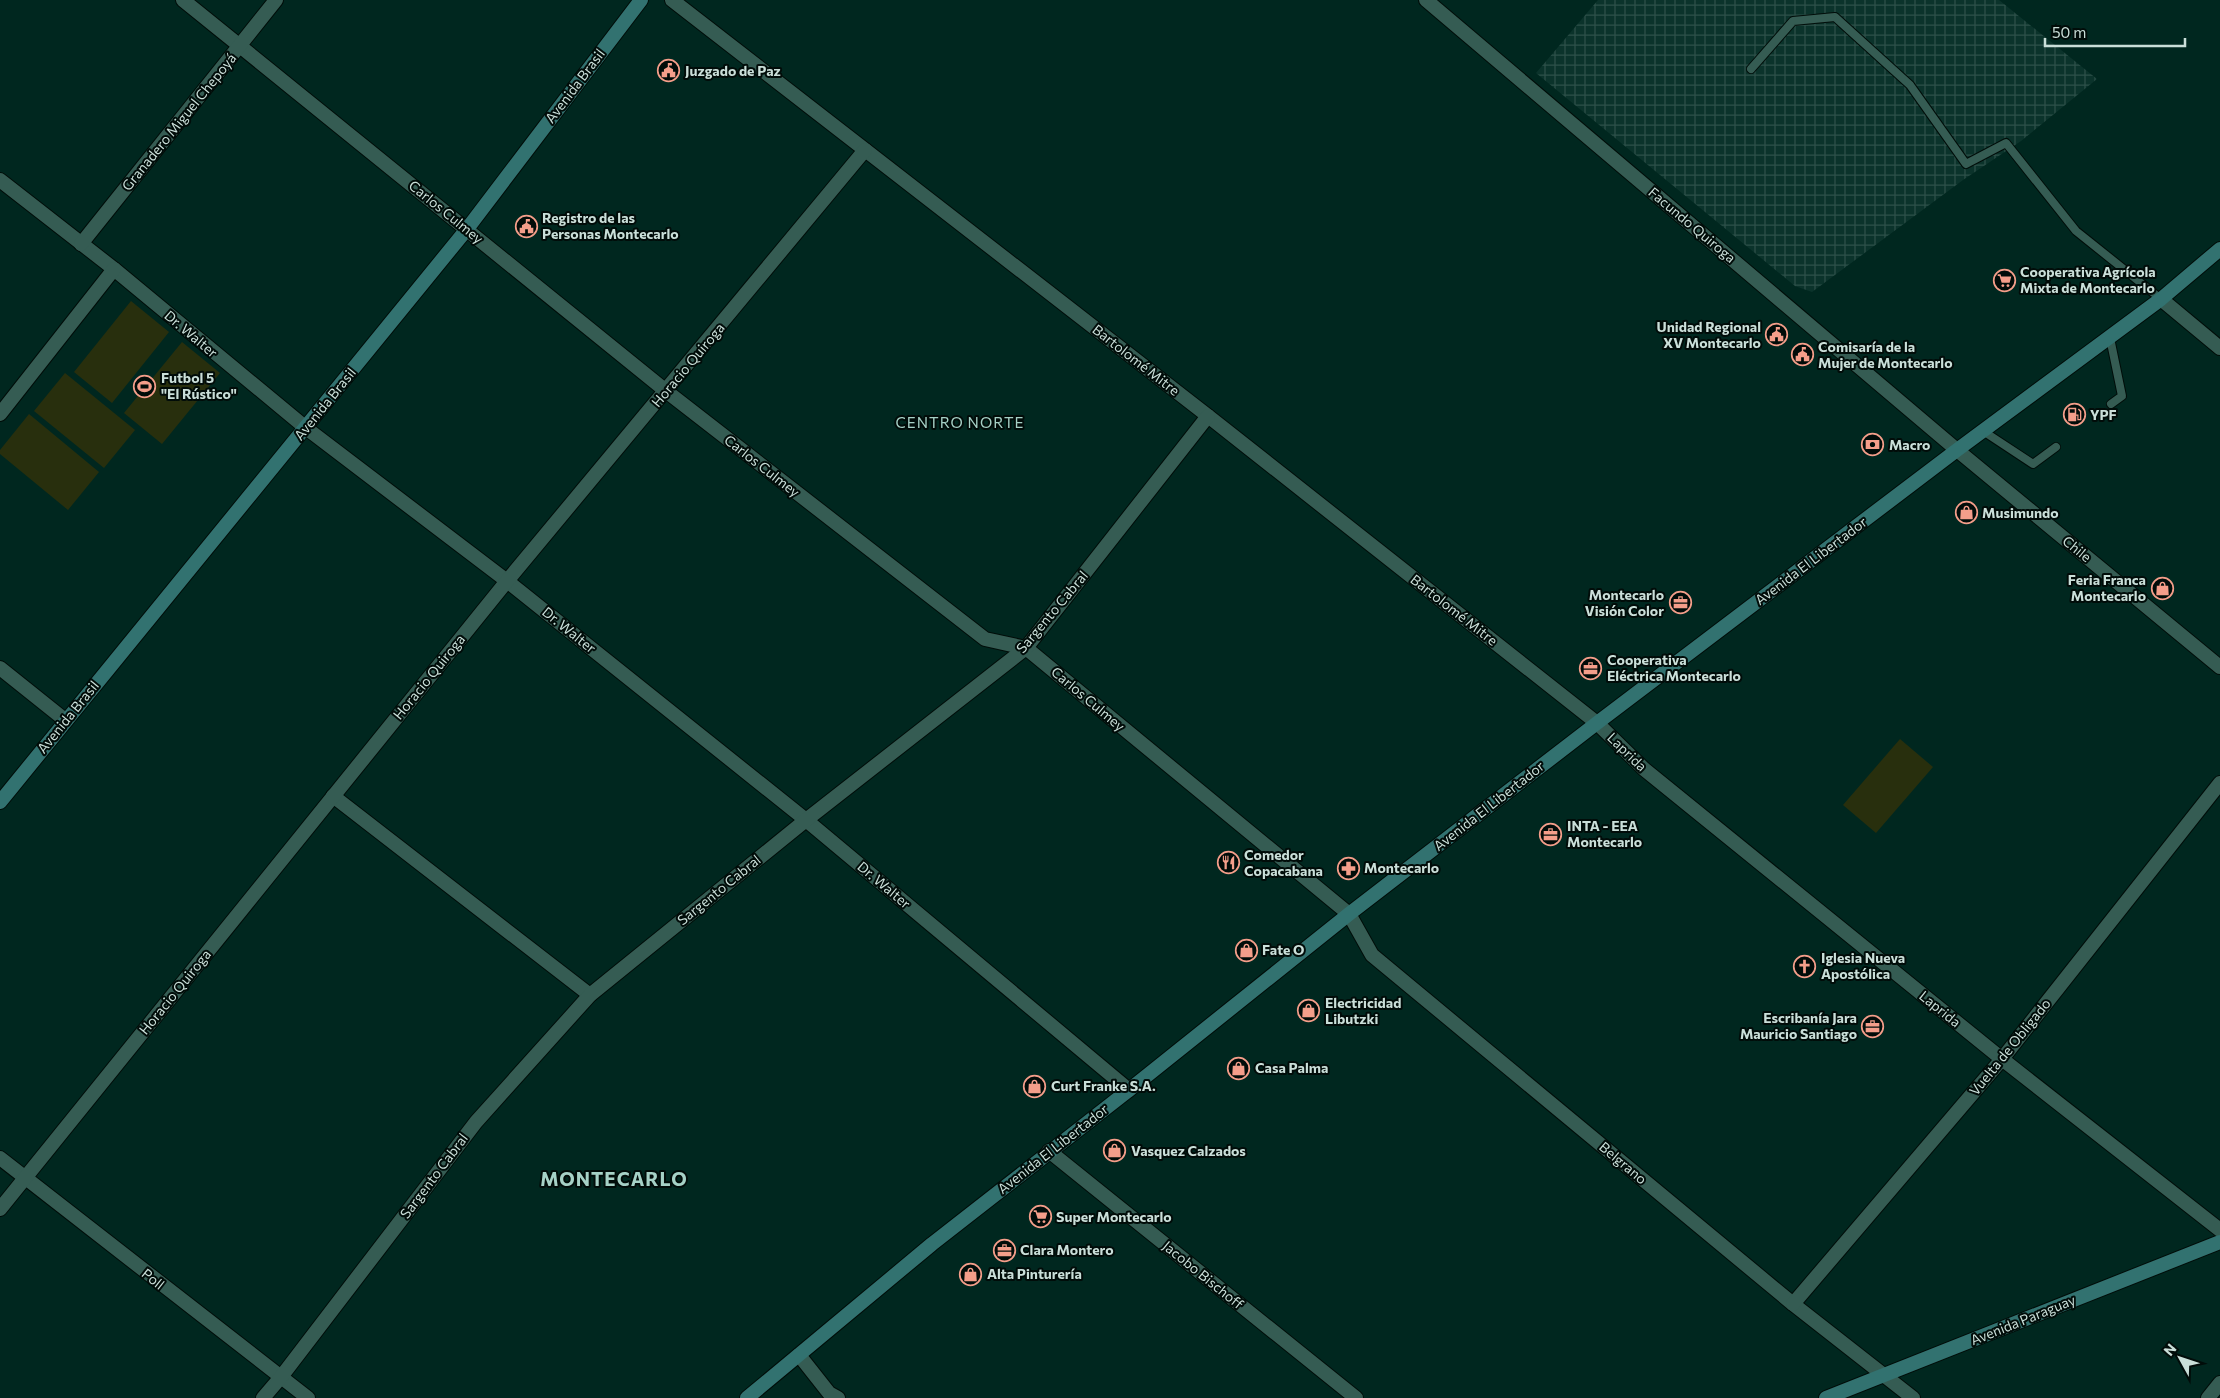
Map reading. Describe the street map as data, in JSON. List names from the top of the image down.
{
  "streets": {
    "main road": ["Avenida Brasil", "Avenida El Libertador", "Avenida Paraguay"],
    "street": [
      "Granadero Miguel Chepoyá",
      "Carlos Culmey",
      "Facundo Quiroga",
      "Dr. Walter",
      "Bartolomé Mitre",
      "Horacio Quiroga",
      "Chile",
      "Sargento Cabral",
      "Laprida",
      "Vuelta de Obligado",
      "Belgrano",
      "Jacobo Bischoff",
      "Poll"
    ]
  },
  "crossings": [
    ["Avenida Brasil", "Carlos Culmey"],
    ["Avenida Brasil", "Dr. Walter"],
    ["Granadero Miguel Chepoyá", "Carlos Culmey"],
    ["Granadero Miguel Chepoyá", "Dr. Walter"],
    ["Carlos Culmey", "Horacio Quiroga"],
    ["Carlos Culmey", "Avenida El Libertador"],
    ["Carlos Culmey", "Sargento Cabral"],
    ["Carlos Culmey", "Belgrano"],
    ["Facundo Quiroga", "Chile"],
    ["Facundo Quiroga", "Avenida El Libertador"],
    ["Dr. Walter", "Horacio Quiroga"],
    ["Dr. Walter", "Avenida El Libertador"],
    ["Dr. Walter", "Sargento Cabral"],
    ["Bartolomé Mitre", "Horacio Quiroga"],
    ["Bartolomé Mitre", "Avenida El Libertador"],
    ["Bartolomé Mitre", "Sargento Cabral"],
    ["Bartolomé Mitre", "Laprida"],
    ["Horacio Quiroga", "Poll"],
    ["Chile", "Avenida El Libertador"],
    ["Avenida El Libertador", "Laprida"],
    ["Avenida El Libertador", "Belgrano"],
    ["Avenida El Libertador", "Jacobo Bischoff"],
    ["Sargento Cabral", "Poll"],
    ["Laprida", "Vuelta de Obligado"],
    ["Vuelta de Obligado", "Belgrano"],
    ["Belgrano", "Avenida Paraguay"]
  ],
  "districts": ["CENTRO NORTE", "MONTECARLO"],
  "places": {
    "public building": [
      "Juzgado de Paz",
      "Registro de las Personas Montecarlo",
      "Unidad Regional XV Montecarlo",
      "Comisaría de la Mujer de Montecarlo"
    ],
    "supermarket": ["Cooperativa Agrícola Mixta de Montecarlo", "Super Montecarlo"],
    "sports": ["Futbol 5 \"El Rústico\""],
    "fuel station": ["YPF"],
    "bank": ["Macro"],
    "shop": [
      "Musimundo",
      "Feria Franca Montecarlo",
      "Fate O",
      "Electricidad Libutzki",
      "Casa Palma",
      "Curt Franke S.A.",
      "Vasquez Calzados",
      "Alta Pinturería"
    ],
    "office": [
      "Montecarlo Visión Color",
      "Cooperativa Eléctrica Montecarlo",
      "INTA - EEA Montecarlo",
      "Escribanía Jara Mauricio Santiago",
      "Clara Montero"
    ],
    "restaurant": ["Comedor Copacabana"],
    "pharmacy": ["Montecarlo"],
    "church": ["Iglesia Nueva Apostólica"]
  },
  "scale_bar": "50 m",
  "north": "top left"
}
